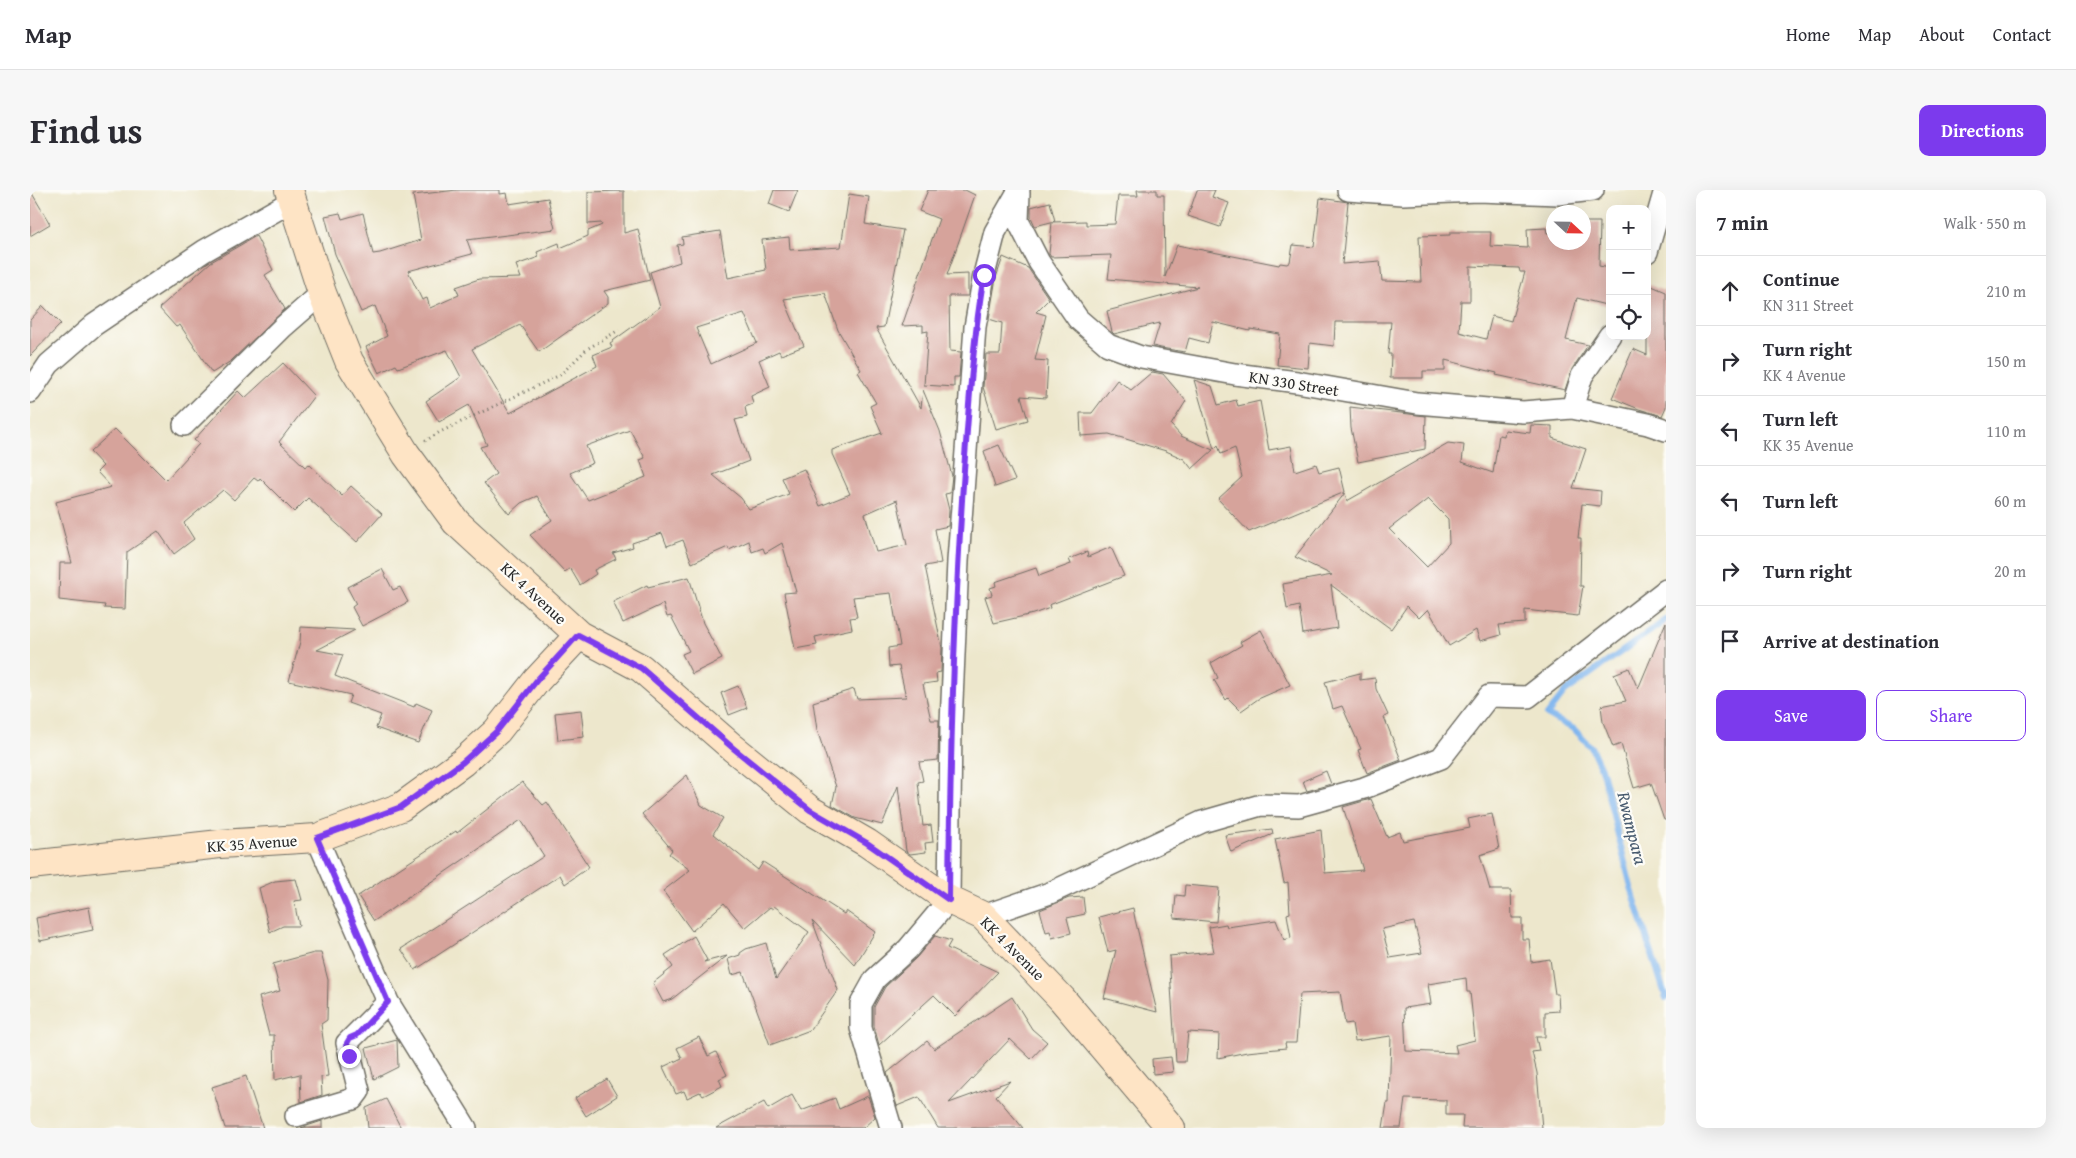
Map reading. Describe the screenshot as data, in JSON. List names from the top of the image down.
{
  "streets": {
    "main road": ["KK 4 Avenue", "KK 35 Avenue"],
    "street": ["KN 330 Street"]
  },
  "crossings": [
    ["KK 4 Avenue", "KK 35 Avenue"]
  ],
  "water": ["Rwampara"],
  "north": "right",
  "page": {
    "header": "Map",
    "nav": [
      "Home",
      "Map",
      "About",
      "Contact"
    ],
    "title": "Find us",
    "buttons": [
      "Directions",
      ["Save", "Share"]
    ],
    "heading": ["7 min", "Walk · 550 m"],
    "map_buttons": ["+", "−"],
    "list": [
      ["Continue", "KN 311 Street", "210 m"],
      ["Turn right", "KK 4 Avenue", "150 m"],
      ["Turn left", "KK 35 Avenue", "110 m"],
      ["Turn left", "60 m"],
      ["Turn right", "20 m"],
      "Arrive at destination"
    ]
  }
}
